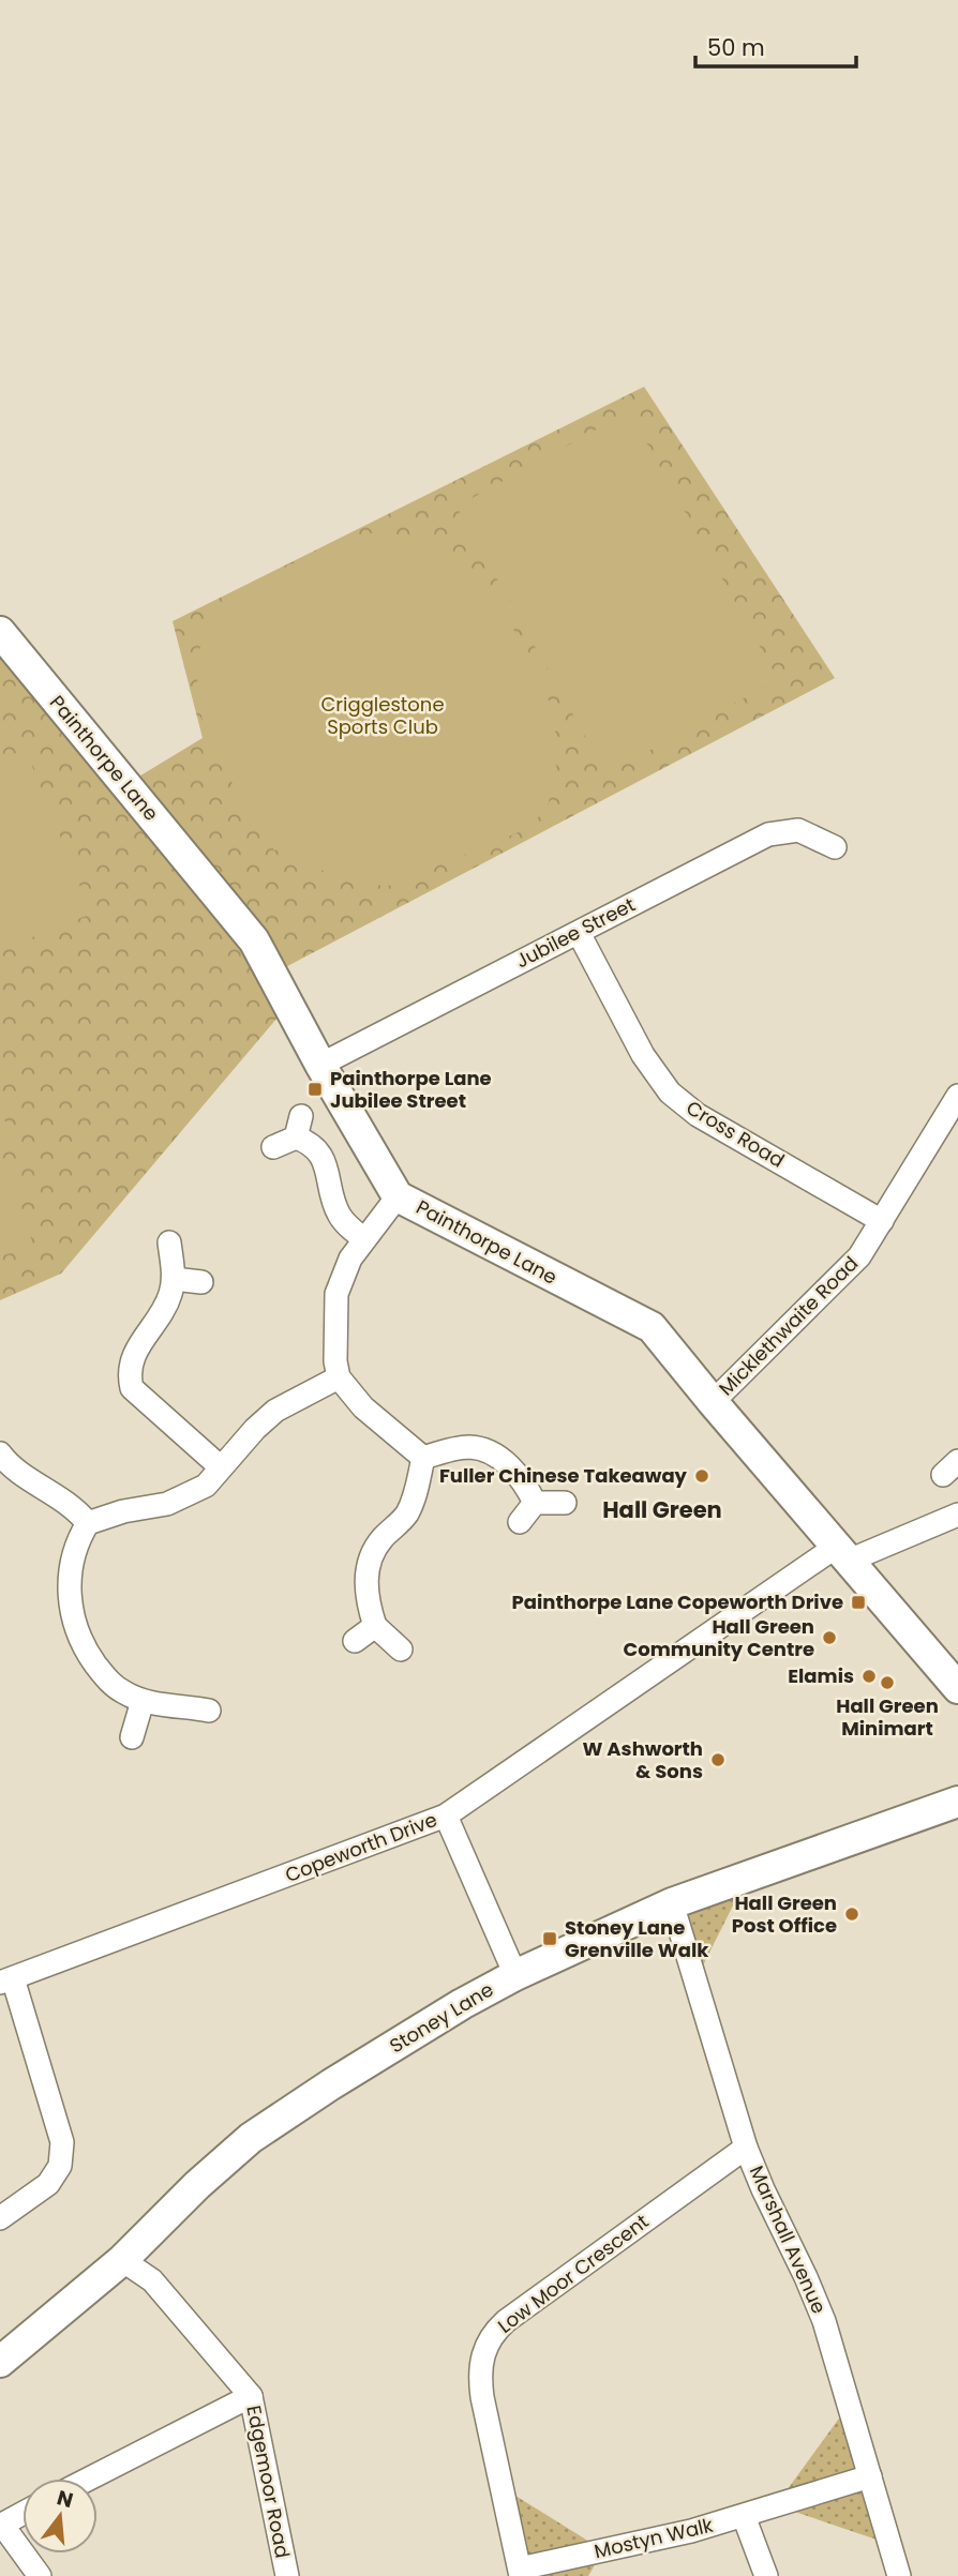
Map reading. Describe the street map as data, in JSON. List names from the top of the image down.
{
  "streets": {
    "street": [
      "Painthorpe Lane",
      "Jubilee Street",
      "Cross Road",
      "Micklethwaite Road",
      "Copeworth Drive",
      "Stoney Lane",
      "Marshall Avenue",
      "Low Moor Crescent",
      "Edgemoor Road",
      "Mostyn Walk"
    ]
  },
  "crossings": [
    ["Painthorpe Lane", "Jubilee Street"],
    ["Painthorpe Lane", "Micklethwaite Road"],
    ["Painthorpe Lane", "Copeworth Drive"],
    ["Jubilee Street", "Cross Road"],
    ["Cross Road", "Micklethwaite Road"],
    ["Stoney Lane", "Marshall Avenue"],
    ["Stoney Lane", "Edgemoor Road"],
    ["Marshall Avenue", "Low Moor Crescent"],
    ["Marshall Avenue", "Mostyn Walk"],
    ["Low Moor Crescent", "Mostyn Walk"]
  ],
  "districts": ["Hall Green"],
  "parks": ["Crigglestone Sports Club"],
  "places": {
    "transit": ["Painthorpe Lane Jubilee Street", "Painthorpe Lane Copeworth Drive", "Stoney Lane Grenville Walk"],
    "other": [
      "Fuller Chinese Takeaway",
      "Hall Green Community Centre",
      "Elamis",
      "Hall Green Minimart",
      "W Ashworth & Sons",
      "Hall Green Post Office"
    ]
  },
  "scale_bar": "50 m",
  "north": "top"
}
